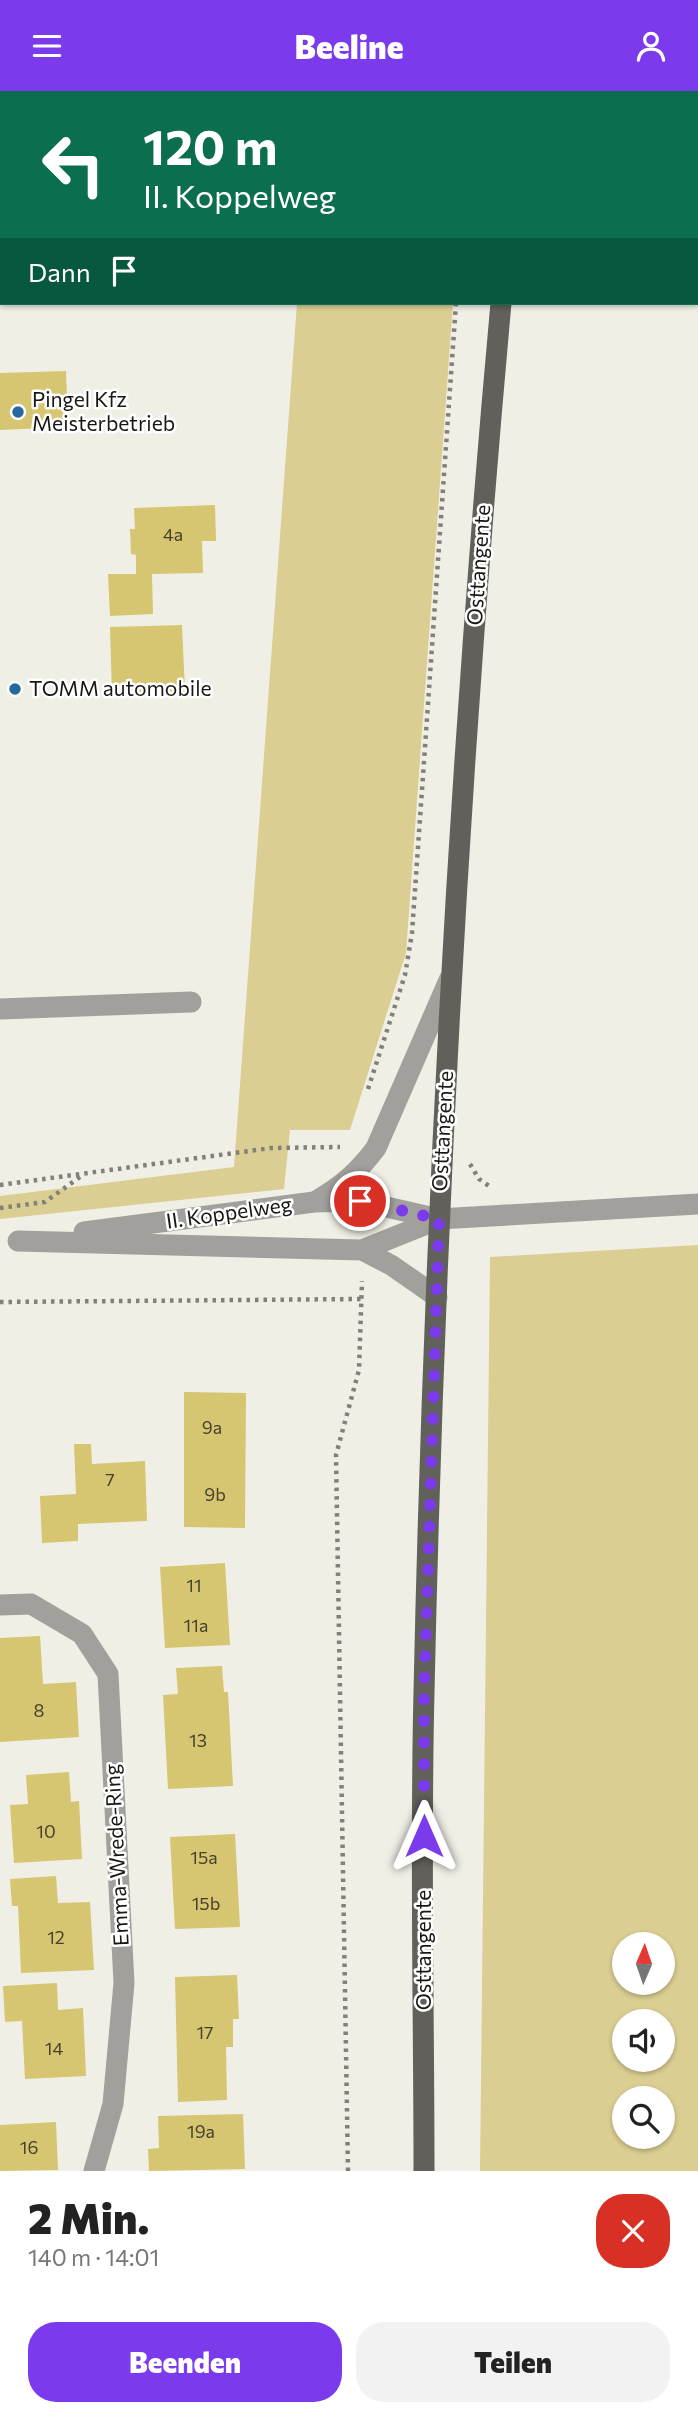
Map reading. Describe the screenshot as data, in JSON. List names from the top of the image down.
{
  "streets": {
    "main road": ["Osttangente"],
    "street": ["II. Koppelweg", "Emma-Wrede-Ring"]
  },
  "crossings": [
    ["Osttangente", "II. Koppelweg"]
  ],
  "places": ["Pingel Kfz Meisterbetrieb", "TOMM automobile"],
  "house_numbers": [
    "4a",
    "9a",
    "7",
    "9b",
    "11",
    "11a",
    "8",
    "13",
    "10",
    "15a",
    "15b",
    "12",
    "17",
    "14",
    "19a",
    "16"
  ],
  "north": "top",
  "page": {
    "header": "Beeline",
    "turn": ["120 m", "II. Koppelweg"],
    "then": "Dann",
    "heading": ["2 Min.", "140 m · 14:01"],
    "buttons": ["Beenden", "Teilen"]
  }
}
